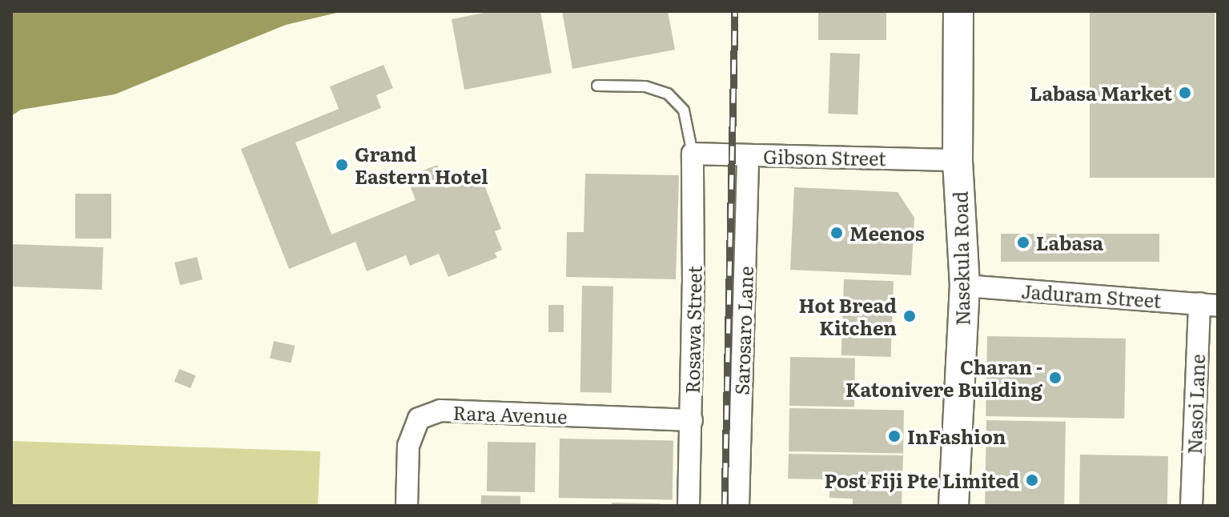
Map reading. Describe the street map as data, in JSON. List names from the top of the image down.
{
  "streets": {
    "main road": ["Nasekula Road"],
    "street": [
      "Gibson Street",
      "Jaduram Street",
      "Rosawa Street",
      "Sarosaro Lane",
      "Nasoi Lane",
      "Rara Avenue"
    ]
  },
  "crossings": [
    ["Gibson Street", "Nasekula Road"],
    ["Gibson Street", "Rosawa Street"],
    ["Gibson Street", "Sarosaro Lane"],
    ["Nasekula Road", "Jaduram Street"],
    ["Jaduram Street", "Nasoi Lane"],
    ["Rosawa Street", "Rara Avenue"]
  ],
  "places": [
    "Labasa Market",
    "Grand Eastern Hotel",
    "Meenos",
    "Labasa",
    "Hot Bread Kitchen",
    "Charan - Katonivere Building",
    "InFashion",
    "Post Fiji Pte Limited"
  ]
}
